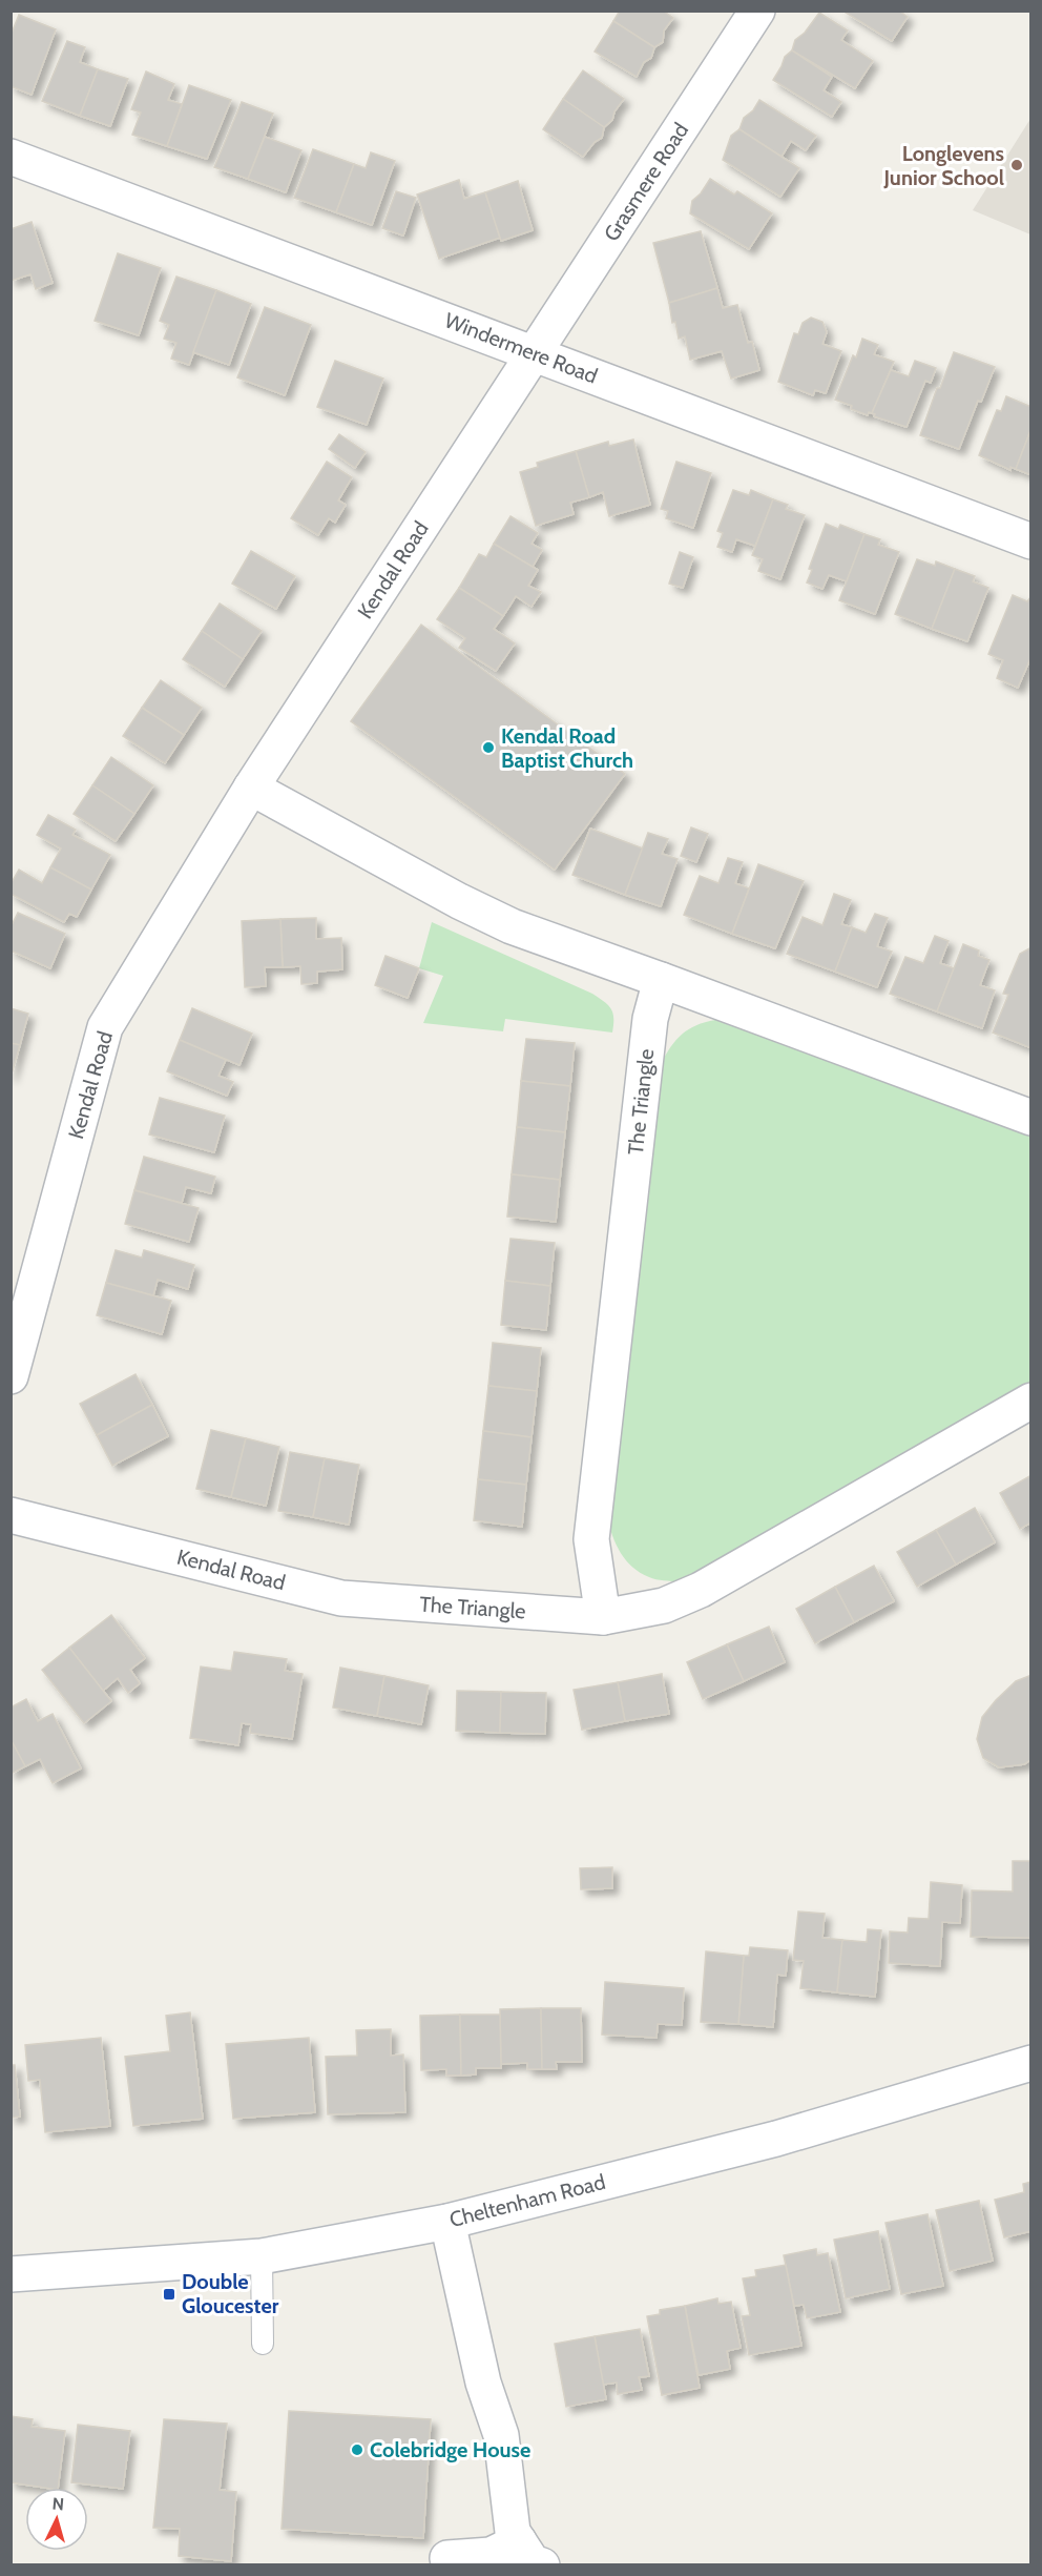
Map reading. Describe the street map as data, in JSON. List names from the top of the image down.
{
  "streets": {
    "street": [
      "Grasmere Road",
      "Windermere Road",
      "Kendal Road",
      "The Triangle",
      "Cheltenham Road"
    ]
  },
  "crossings": [
    ["Grasmere Road", "Windermere Road"],
    ["Grasmere Road", "Kendal Road"],
    ["Windermere Road", "Kendal Road"],
    ["Kendal Road", "The Triangle"]
  ],
  "places": {
    "other": ["Longlevens Junior School", "Kendal Road Baptist Church", "Colebridge House"],
    "transit": ["Double Gloucester"]
  },
  "north": "top"
}
